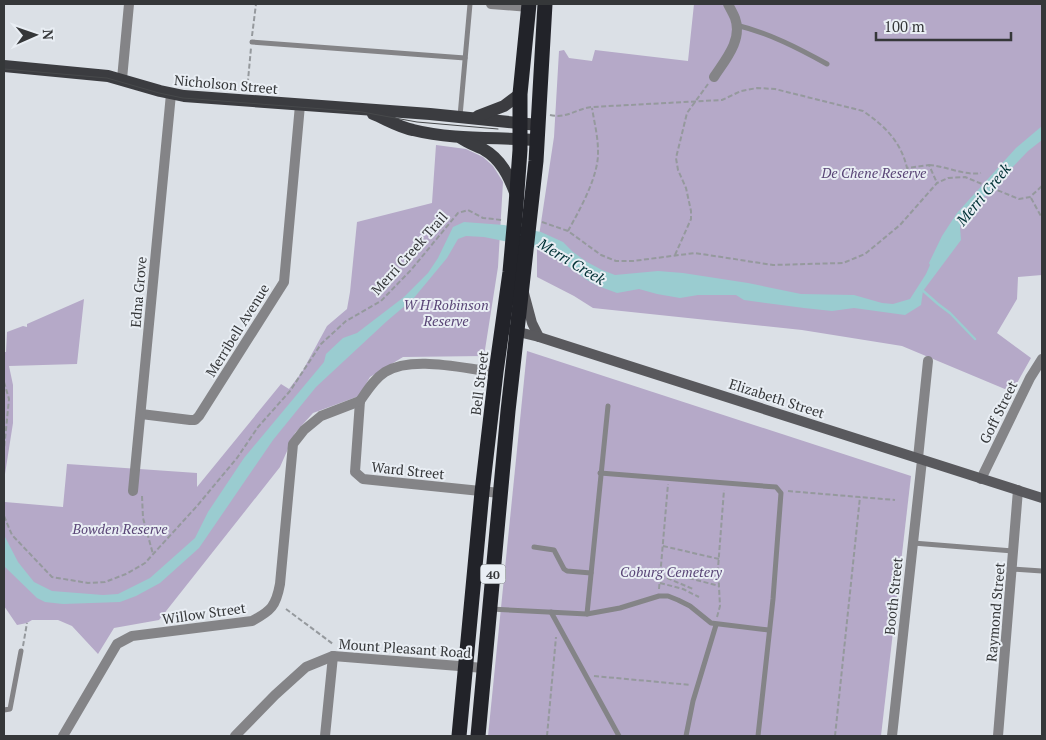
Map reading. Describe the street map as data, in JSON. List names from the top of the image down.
{
  "streets": {
    "highway": ["Bell Street", "40"],
    "main road": ["Nicholson Street", "Elizabeth Street"],
    "street": [
      "Edna Grove",
      "Merribell Avenue",
      "Goff Street",
      "Ward Street",
      "Booth Street",
      "Raymond Street",
      "Willow Street",
      "Mount Pleasant Road"
    ],
    "path": ["Merri Creek Trail"]
  },
  "crossings": [
    ["Nicholson Street", "Edna Grove"],
    ["Nicholson Street", "Merribell Avenue"],
    ["Nicholson Street", "Bell Street"],
    ["Edna Grove", "Merribell Avenue"],
    ["Bell Street", "Elizabeth Street"],
    ["Bell Street", "Ward Street"],
    ["Bell Street", "Mount Pleasant Road"],
    ["Elizabeth Street", "Goff Street"],
    ["Elizabeth Street", "Booth Street"],
    ["Elizabeth Street", "Raymond Street"],
    ["Ward Street", "Willow Street"]
  ],
  "water": ["Merri Creek"],
  "parks": [
    "De Chene Reserve",
    "W H Robinson Reserve",
    "Bowden Reserve",
    "Coburg Cemetery"
  ],
  "scale_bar": "100 m",
  "north": "right"
}
